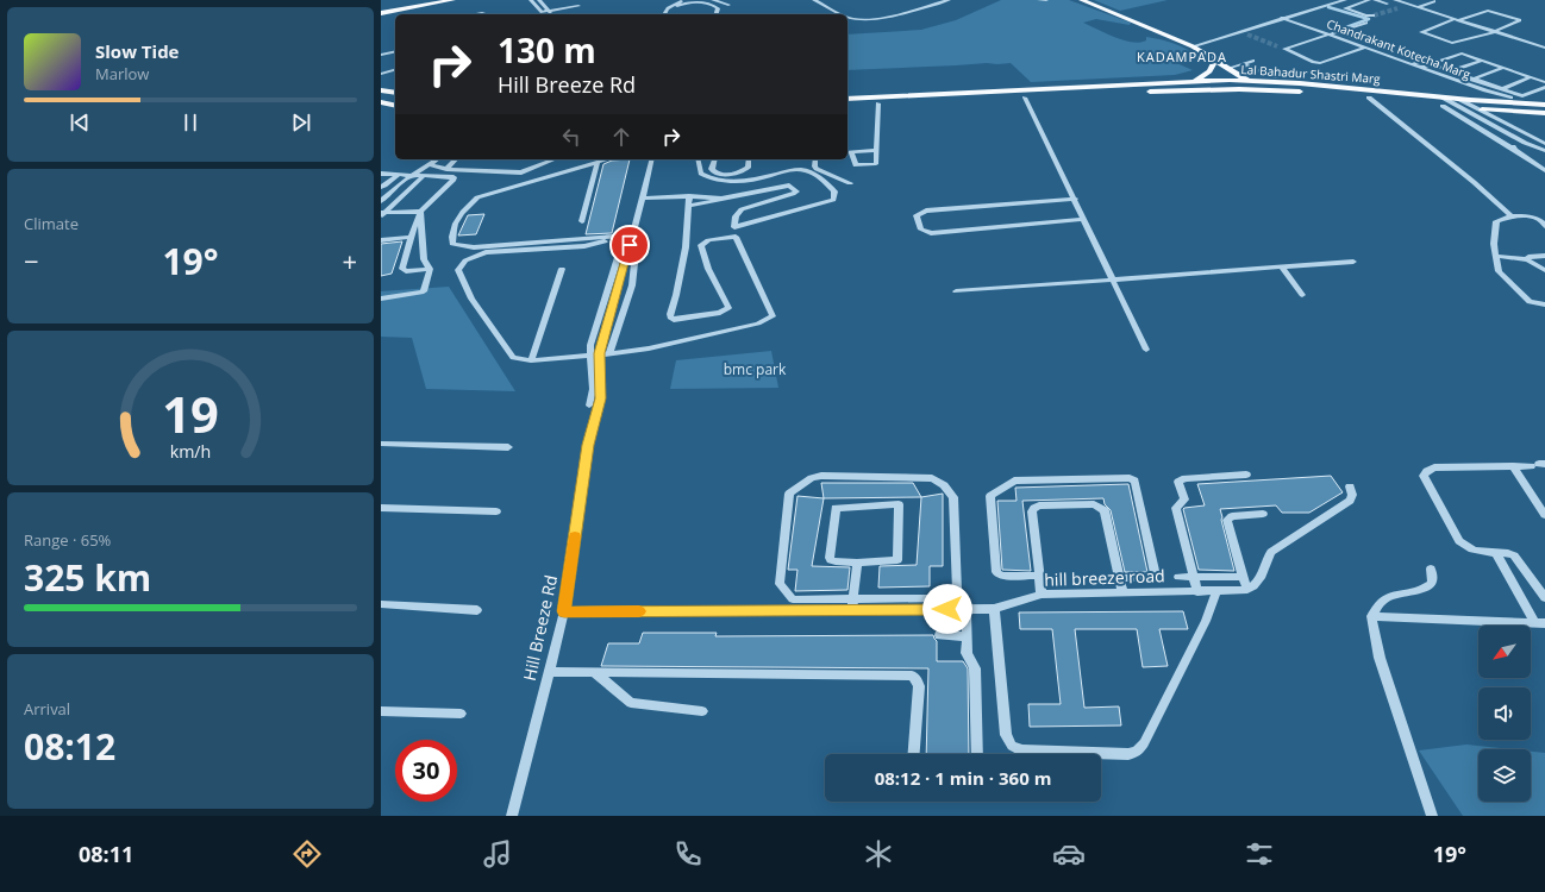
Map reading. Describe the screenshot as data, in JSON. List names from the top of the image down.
{
  "streets": {
    "main road": ["Lal Bahadur Shastri Marg"],
    "street": ["Chandrakant Kotecha Marg", "hill breeze road", "Hill Breeze Rd"]
  },
  "crossings": [
    ["hill breeze road", "Hill Breeze Rd"]
  ],
  "districts": ["KADAMPADA"],
  "parks": ["bmc park"],
  "north": "bottom left",
  "page": {
    "turn": ["130 m", "Hill Breeze Rd"],
    "song": ["Slow Tide", "Marlow"],
    "tile": [
      "Climate",
      ["Range · 65%", "325 km"],
      ["Arrival", "08:12"]
    ],
    "heat": ["−", "19°", "+"],
    "limit": "30",
    "trip": "08:12 · 1 min · 360 m",
    "tabs": ["08:11", "19°"],
    "gauge": ["19", "km/h"]
  }
}
